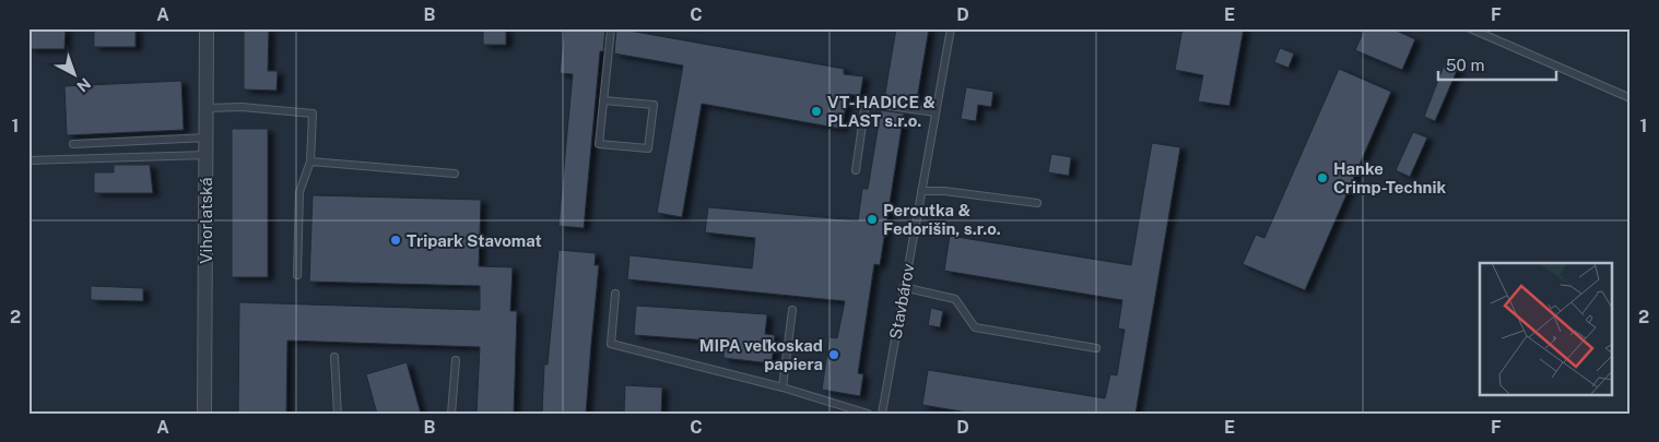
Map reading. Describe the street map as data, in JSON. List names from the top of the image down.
{
  "streets": {
    "street": ["Vihorlatská"],
    "lane": ["Stavbárov"]
  },
  "places": [
    "VT-HADICE & PLAST s.r.o.",
    "Hanke Crimp-Technik",
    "Peroutka & Fedorišin, s.r.o.",
    "Tripark Stavomat",
    "MIPA veľkoskad papiera"
  ],
  "scale_bar": "50 m",
  "north": "bottom right",
  "grid": {
    "columns": [
      "A",
      "B",
      "C",
      "D",
      "E",
      "F"
    ],
    "rows": ["1", "2"]
  }
}
